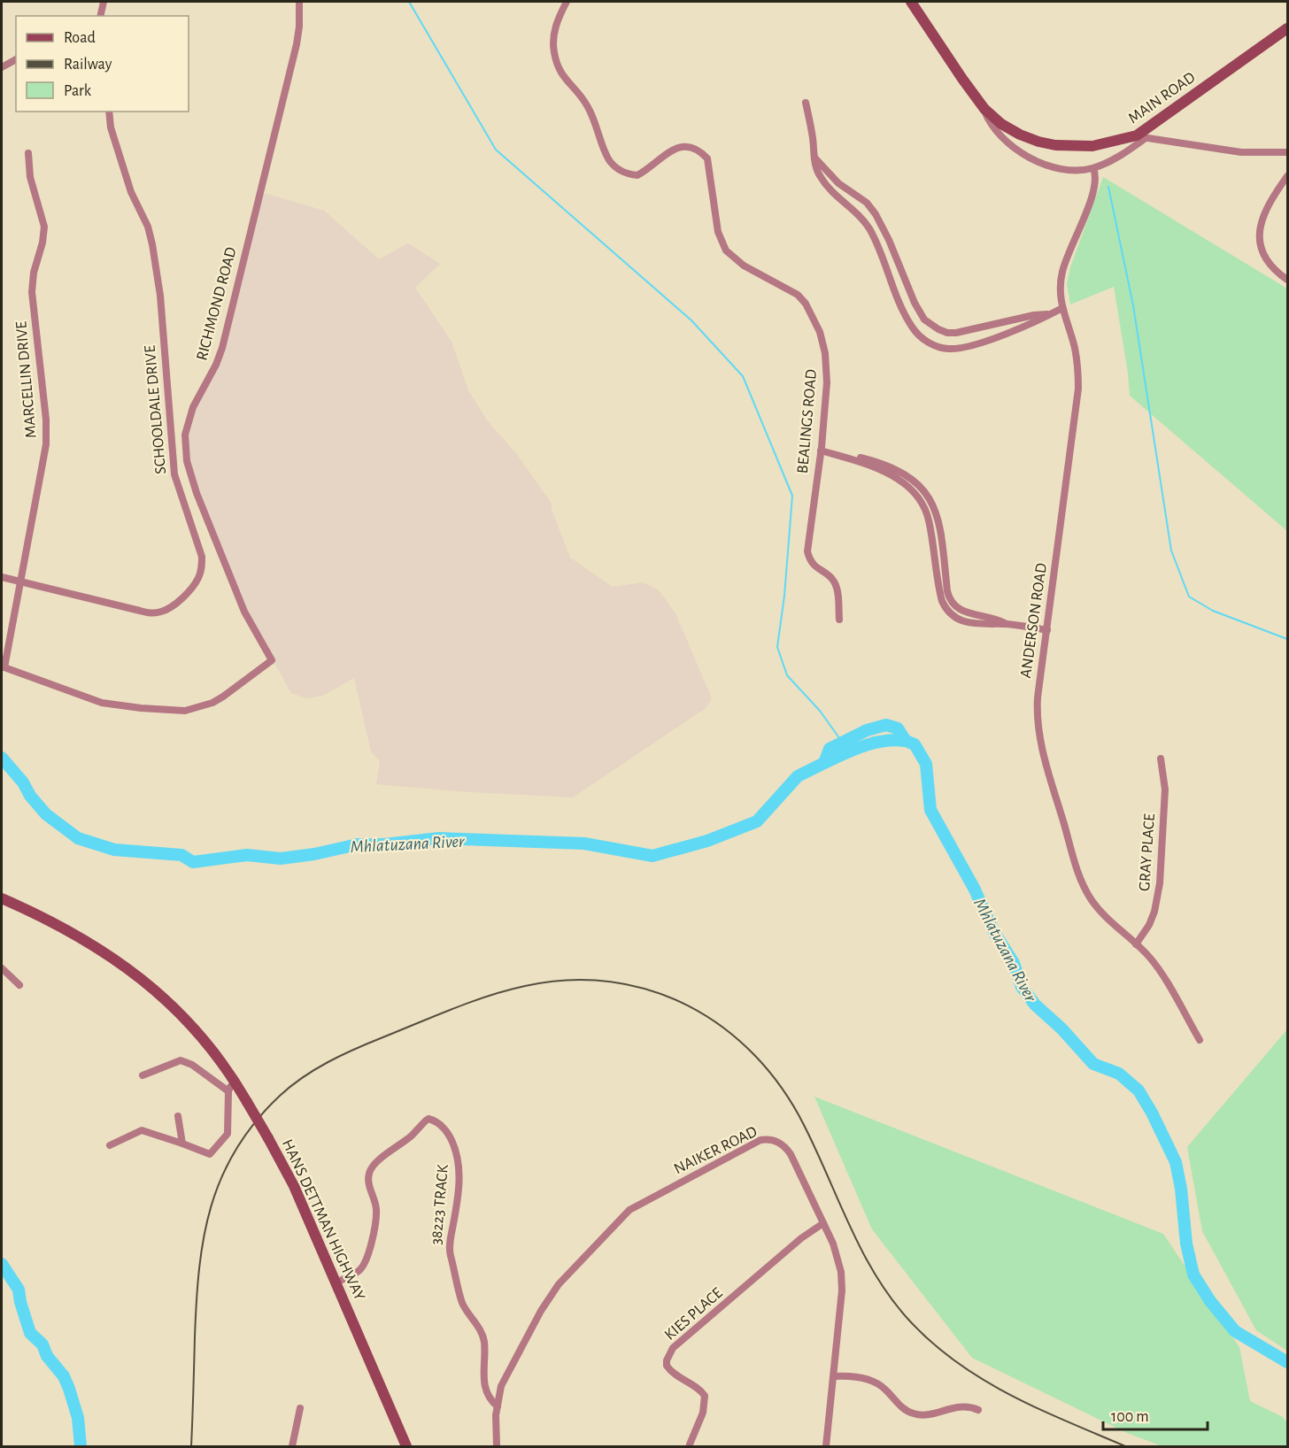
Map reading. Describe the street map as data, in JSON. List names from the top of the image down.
{
  "streets": {
    "street": [
      "MAIN ROAD",
      "RICHMOND ROAD",
      "MARCELLIN DRIVE",
      "SCHOOLDALE DRIVE",
      "BEALINGS ROAD",
      "ANDERSON ROAD",
      "GRAY PLACE",
      "NAIKER ROAD",
      "38223 TRACK",
      "HANS DETTMAN HIGHWAY",
      "KIES PLACE"
    ]
  },
  "crossings": [
    ["MAIN ROAD", "ANDERSON ROAD"],
    ["RICHMOND ROAD", "MARCELLIN DRIVE"],
    ["MARCELLIN DRIVE", "SCHOOLDALE DRIVE"],
    ["ANDERSON ROAD", "GRAY PLACE"],
    ["NAIKER ROAD", "38223 TRACK"],
    ["NAIKER ROAD", "KIES PLACE"],
    ["38223 TRACK", "HANS DETTMAN HIGHWAY"]
  ],
  "water": ["Mhlatuzana River"],
  "legend": ["Road", "Railway", "Park"],
  "scale_bar": "100 m"
}
